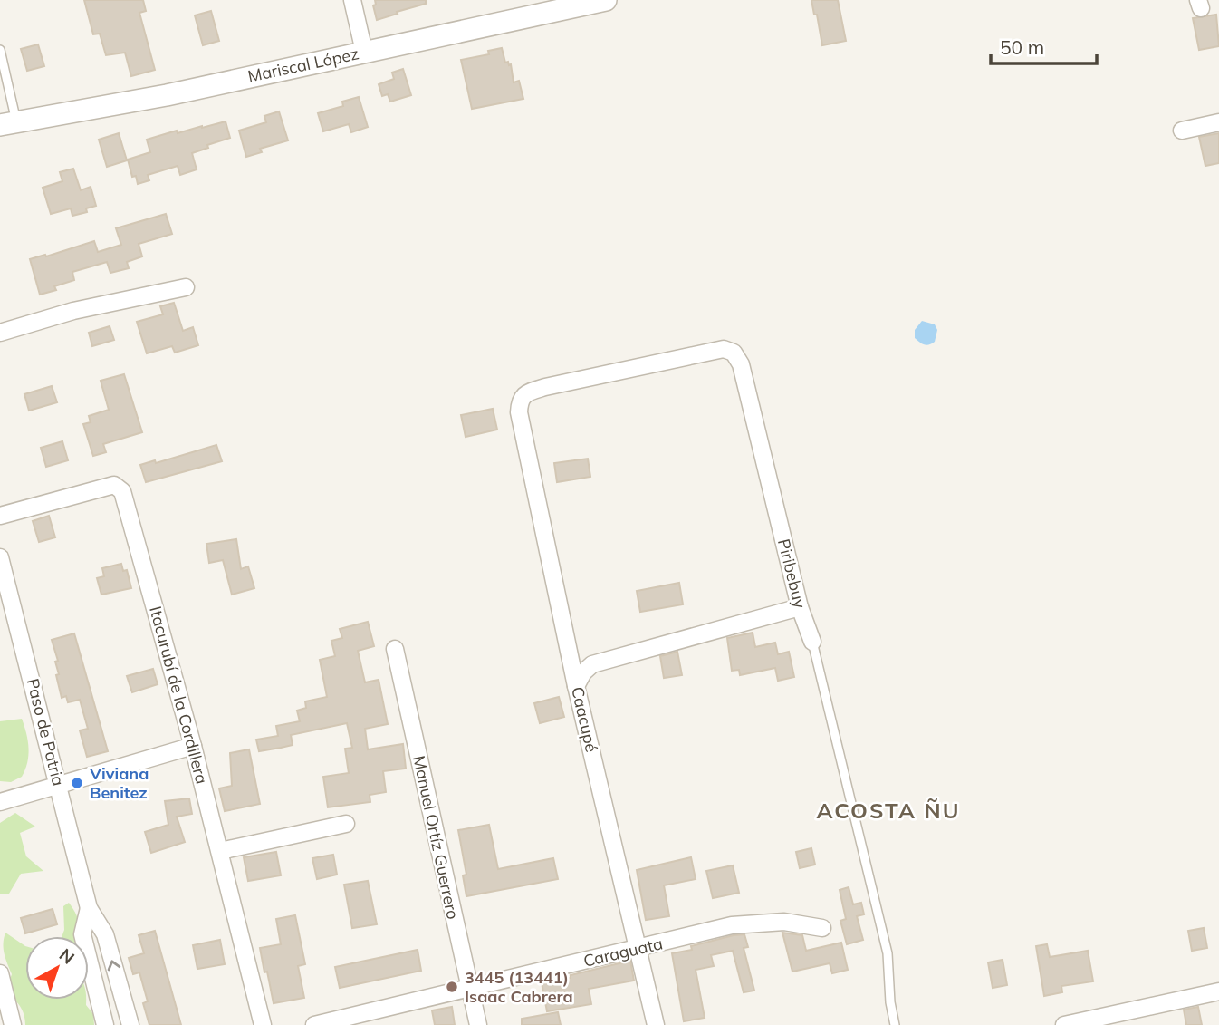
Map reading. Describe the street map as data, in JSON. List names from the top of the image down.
{
  "streets": {
    "street": [
      "Mariscal López",
      "Piribebuy",
      "Itacurubí de la Cordillera",
      "Caacupé",
      "Paso de Patria",
      "Manuel Ortíz Guerrero",
      "Caraguata"
    ]
  },
  "crossings": [
    ["Piribebuy", "Caacupé"],
    ["Caacupé", "Caraguata"],
    ["Manuel Ortíz Guerrero", "Caraguata"]
  ],
  "districts": ["ACOSTA ÑU"],
  "places": ["Viviana Benitez", "3445 (13441) Isaac Cabrera"],
  "scale_bar": "50 m",
  "north": "top right"
}
